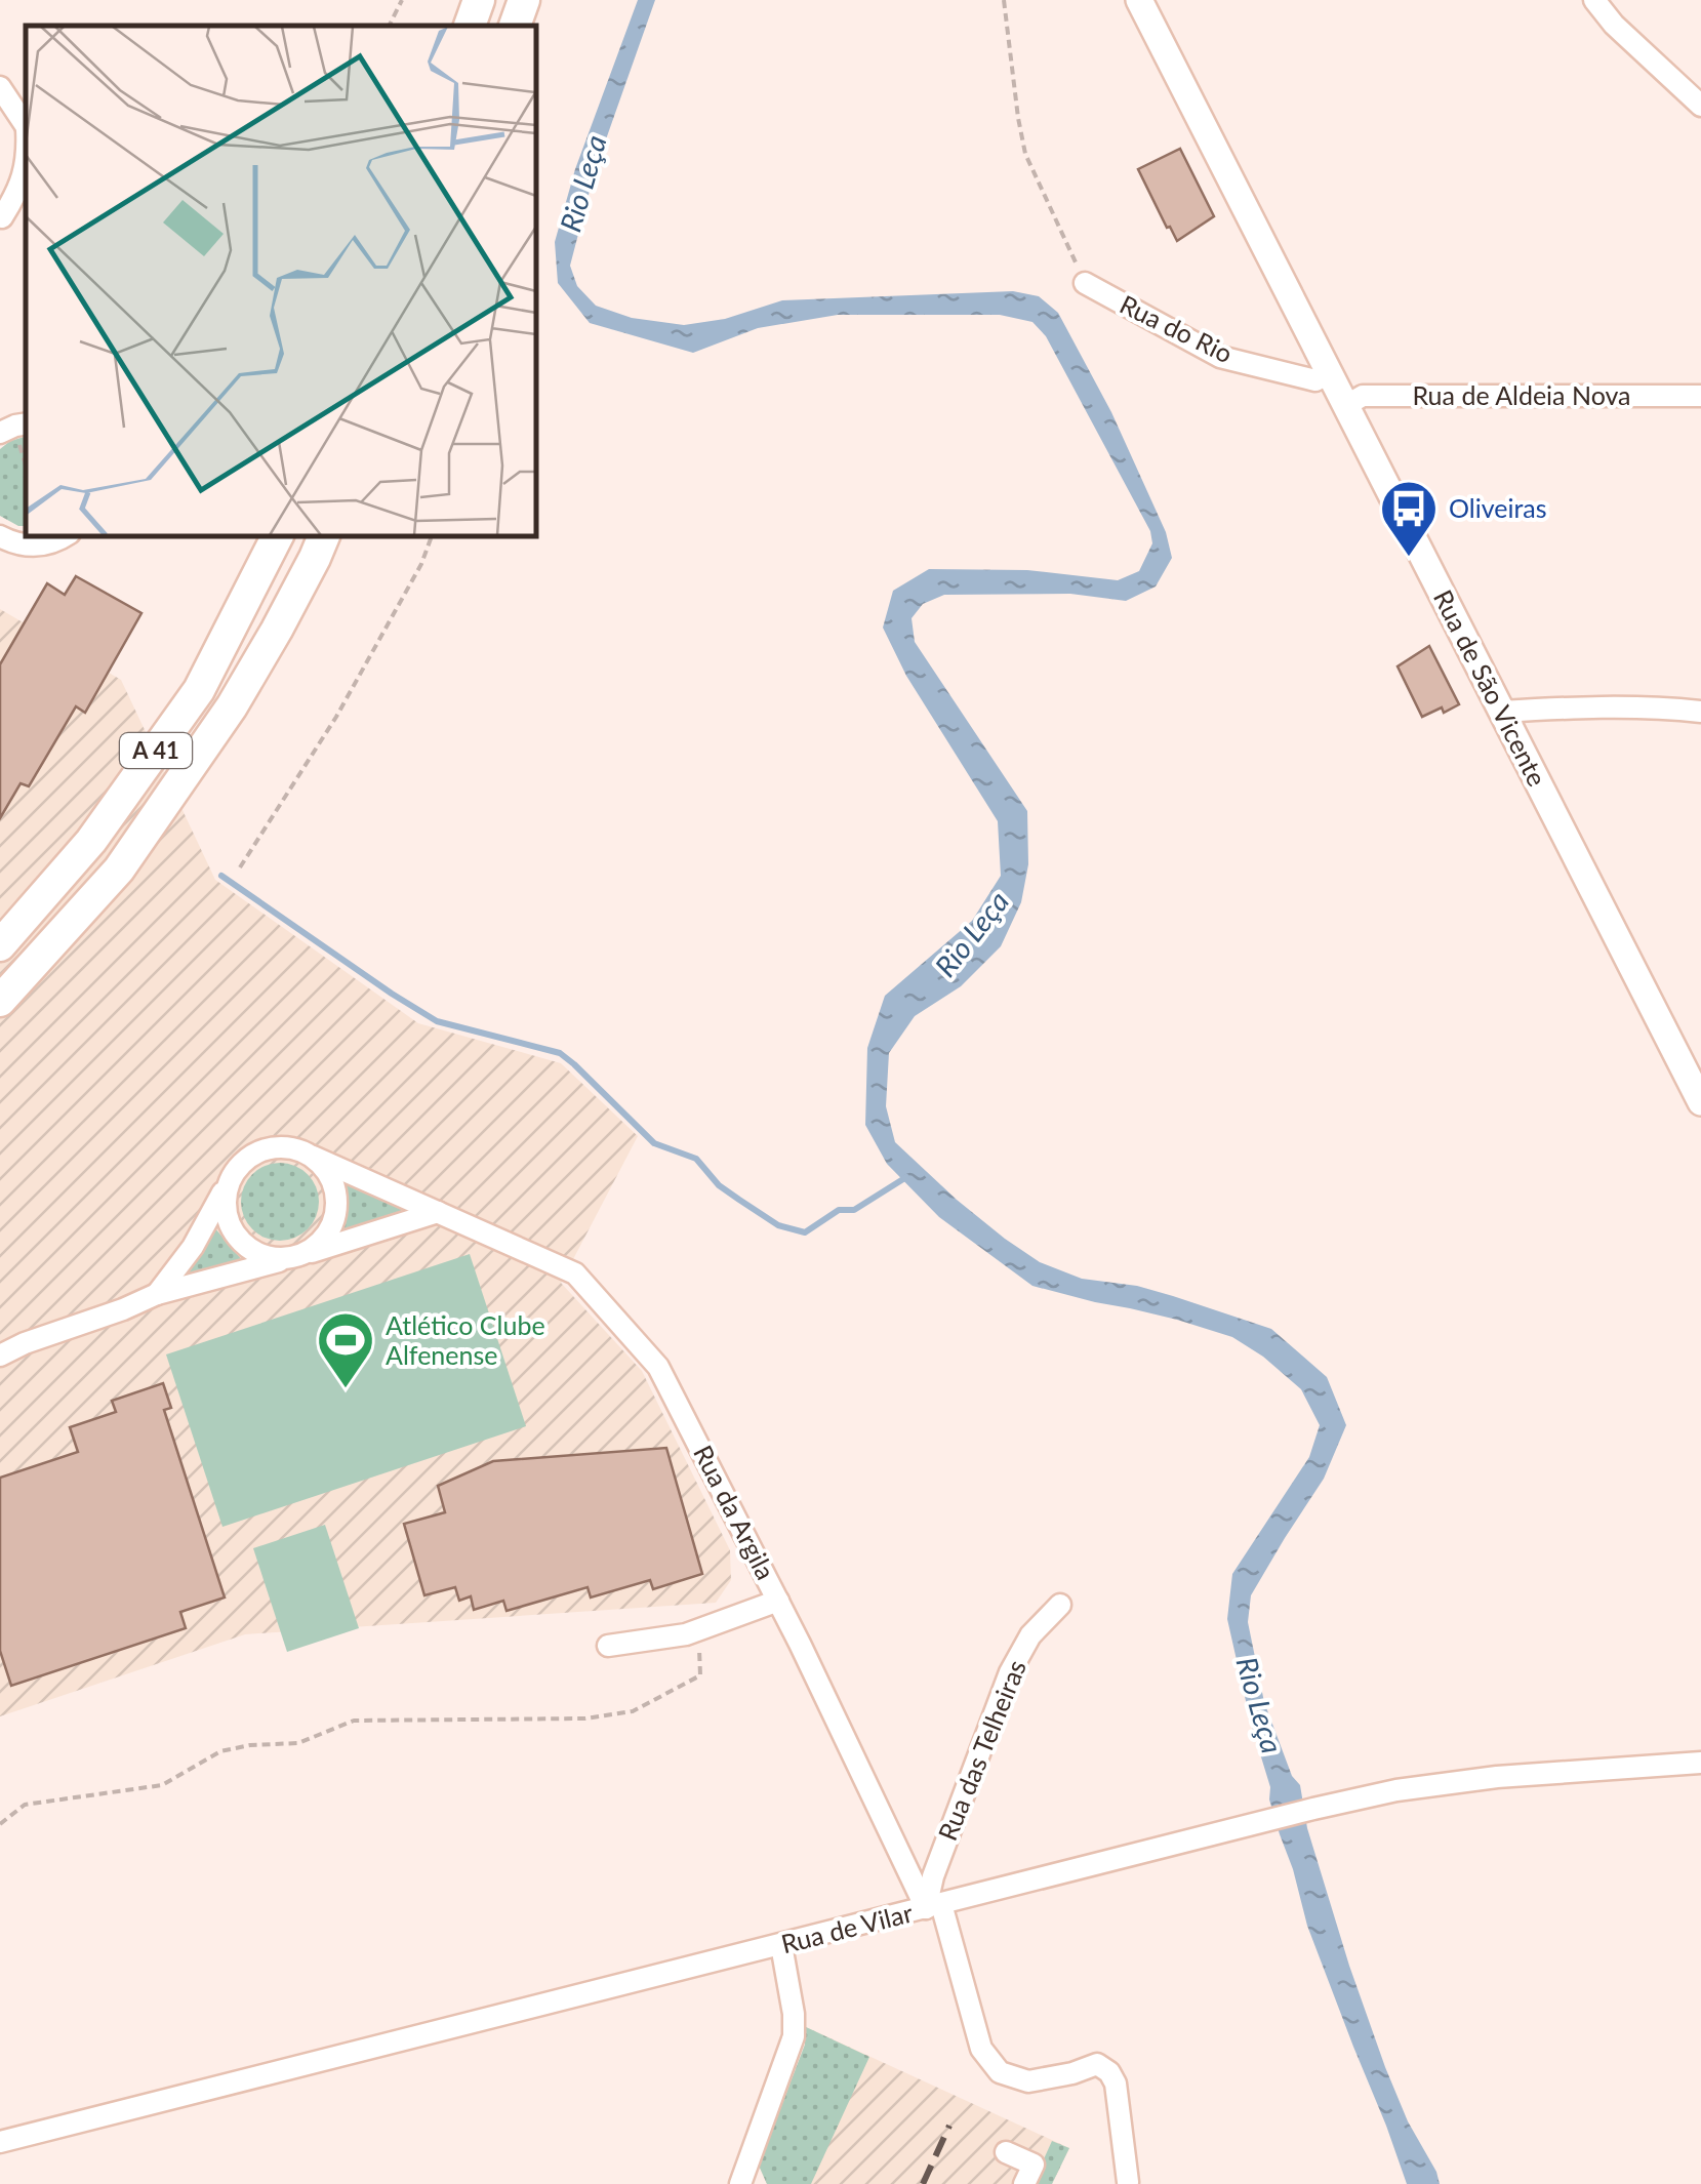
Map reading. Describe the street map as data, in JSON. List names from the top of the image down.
{
  "streets": {
    "highway": ["A 41"],
    "main road": ["Rua de São Vicente"],
    "street": [
      "Rua do Rio",
      "Rua de Aldeia Nova",
      "Rua da Argila",
      "Rua das Telheiras",
      "Rua de Vilar"
    ]
  },
  "crossings": [
    ["Rua do Rio", "Rua de São Vicente"],
    ["Rua de Aldeia Nova", "Rua de São Vicente"],
    ["Rua da Argila", "Rua das Telheiras"],
    ["Rua da Argila", "Rua de Vilar"],
    ["Rua das Telheiras", "Rua de Vilar"]
  ],
  "water": ["Rio Leça"],
  "places": {
    "bus stop": ["Oliveiras"],
    "sports": ["Atlético Clube Alfenense"]
  }
}
